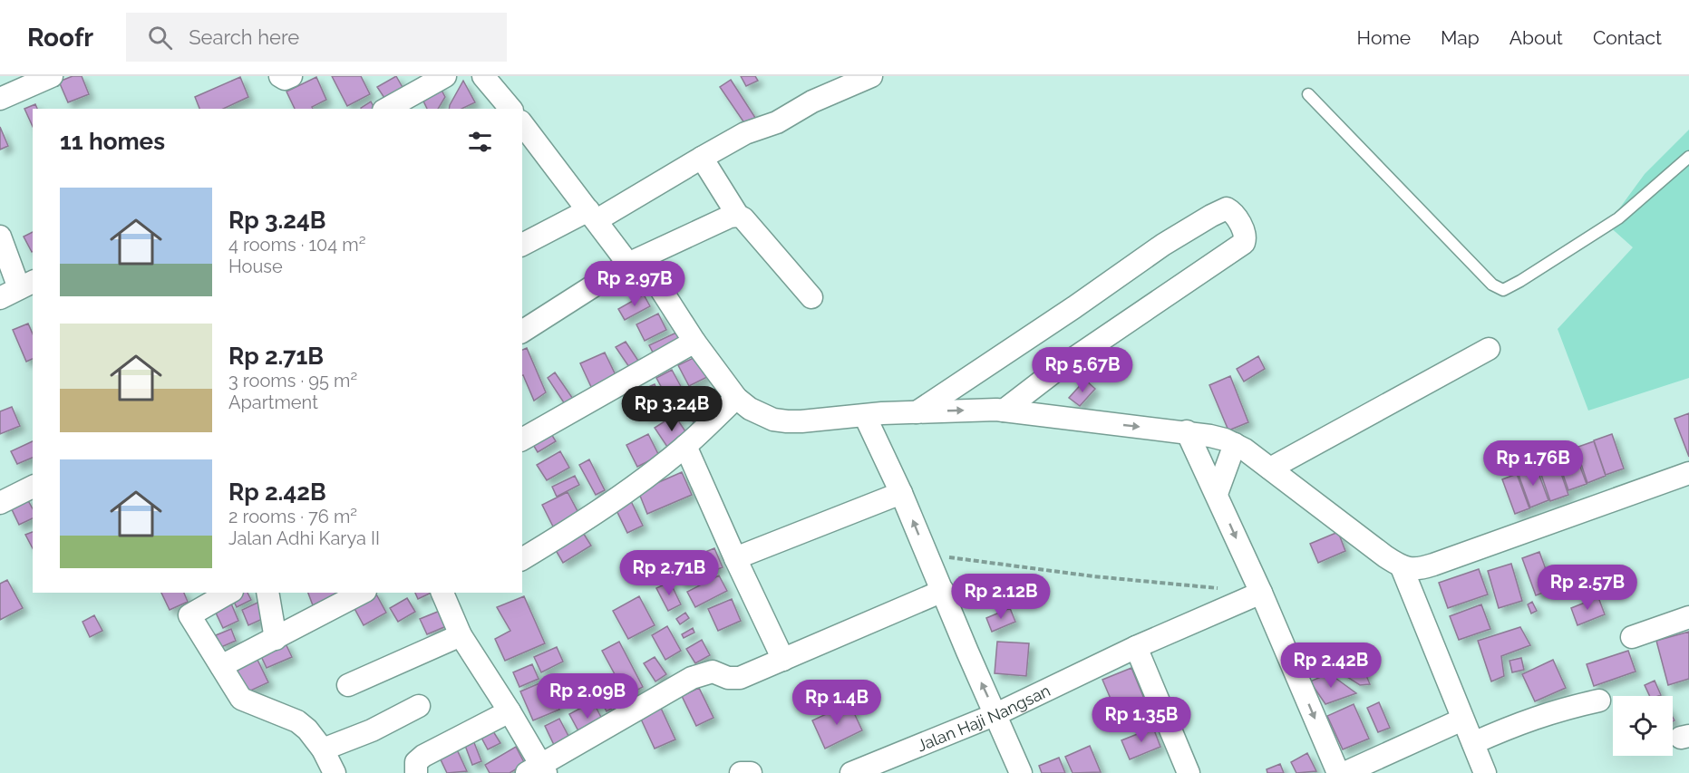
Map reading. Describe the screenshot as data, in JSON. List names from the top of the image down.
{
  "streets": {
    "street": ["Jalan Haji Nangsan"]
  },
  "page": {
    "header": "Roofr",
    "search": "Search here",
    "nav": [
      "Home",
      "Map",
      "About",
      "Contact"
    ],
    "heading": "11 homes",
    "list": [
      {
        "name": "Rp 3.24B",
        "note": "4 rooms · 104 m² · House"
      },
      {
        "name": "Rp 2.71B",
        "note": "3 rooms · 95 m² · Apartment"
      },
      {
        "name": "Rp 2.42B",
        "note": "2 rooms · 76 m² · Jalan Adhi Karya II"
      }
    ],
    "price": [
      "Rp 2.97B",
      "Rp 5.67B",
      "Rp 3.24B",
      "Rp 1.76B",
      "Rp 2.71B",
      "Rp 2.57B",
      "Rp 2.12B",
      "Rp 2.42B",
      "Rp 2.09B",
      "Rp 1.4B",
      "Rp 1.35B"
    ]
  }
}
